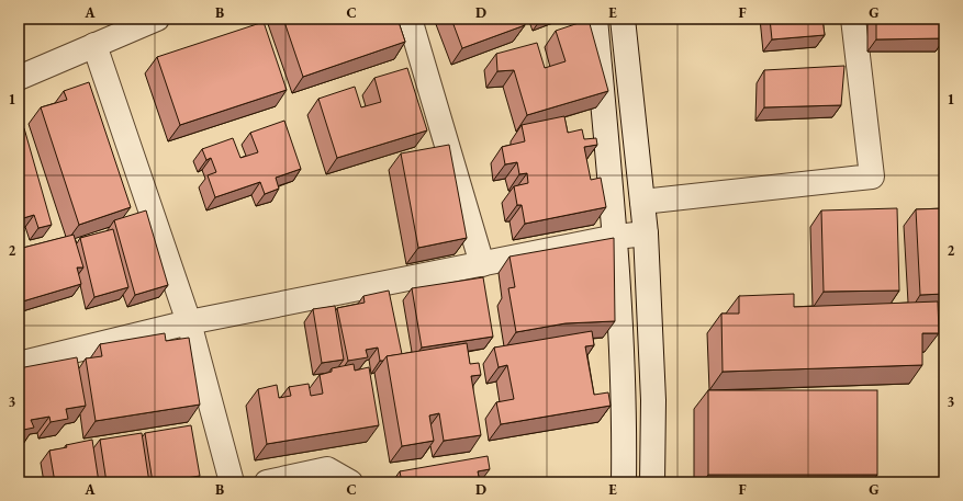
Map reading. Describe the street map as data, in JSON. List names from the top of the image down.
{
  "grid": {
    "columns": [
      "A",
      "B",
      "C",
      "D",
      "E",
      "F",
      "G"
    ],
    "rows": ["1", "2", "3"]
  }
}
